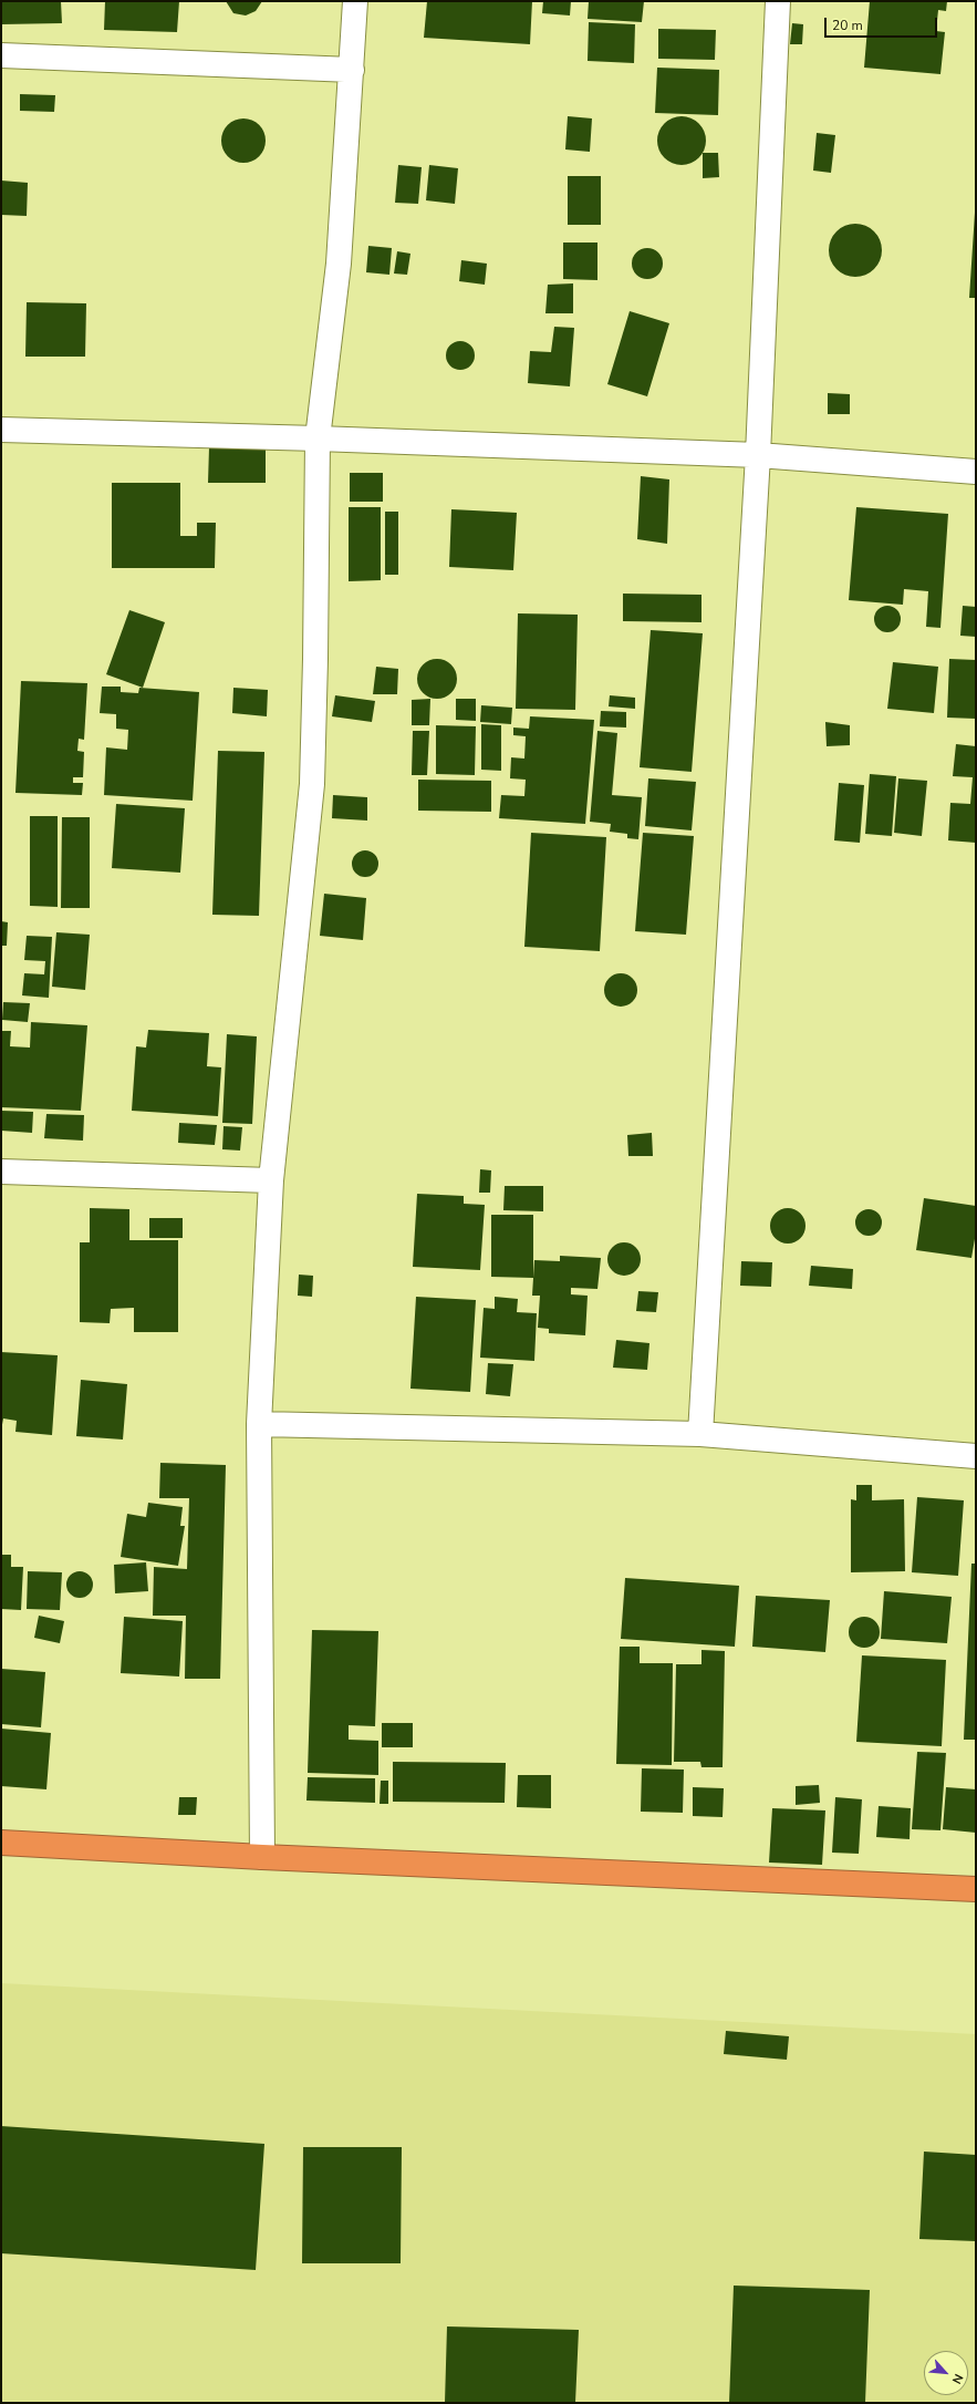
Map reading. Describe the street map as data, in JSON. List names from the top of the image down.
{
  "scale_bar": "20 m",
  "north": "bottom right"
}
